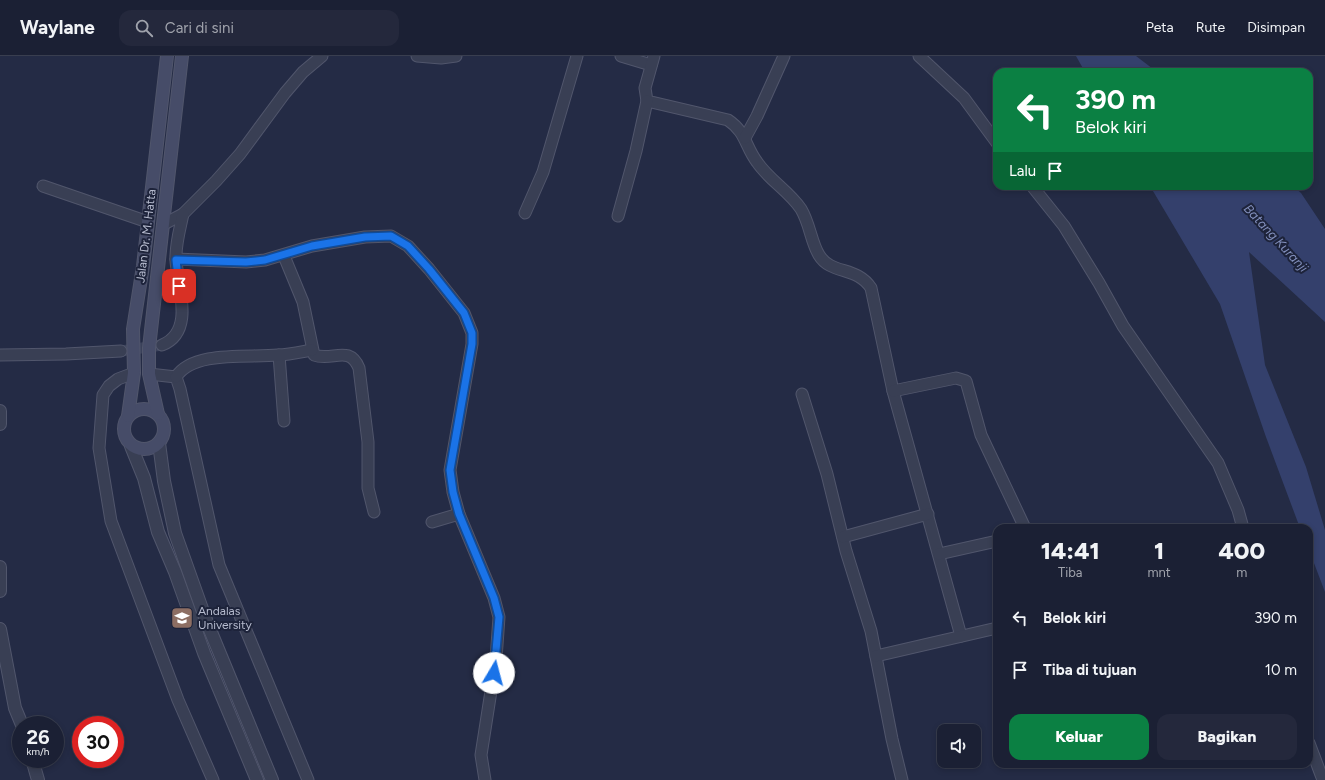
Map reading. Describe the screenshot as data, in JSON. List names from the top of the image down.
{
  "streets": {
    "main road": ["Jalan Dr. M. Hatta"]
  },
  "water": ["Batang Kuranji"],
  "places": {
    "school or university": ["Andalas University"]
  },
  "page": {
    "header": "Waylane",
    "search": "Cari di sini",
    "nav": ["Peta", "Rute", "Disimpan"],
    "turn": ["390 m", "Belok kiri"],
    "then": "Lalu",
    "eta": [
      "14:41",
      "Tiba",
      "1",
      "mnt",
      "400",
      "m"
    ],
    "list": [
      {
        "name": "Belok kiri",
        "value": "390 m"
      },
      {
        "name": "Tiba di tujuan",
        "value": "10 m"
      }
    ],
    "buttons": ["Keluar", "Bagikan"],
    "speed": "26 km/h",
    "limit": "30"
  }
}
